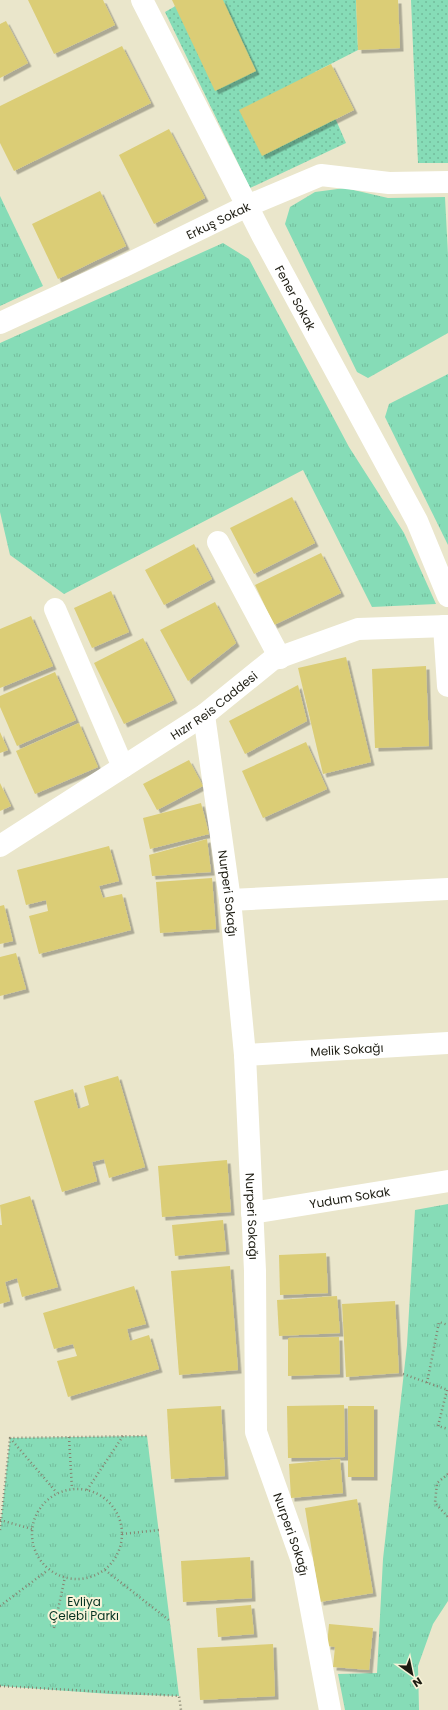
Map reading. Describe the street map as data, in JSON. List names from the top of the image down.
{
  "streets": {
    "street": [
      "Erkuş Sokak",
      "Fener Sokak",
      "Hızır Reis Caddesi",
      "Nurperi Sokağı",
      "Melik Sokağı",
      "Yudum Sokak"
    ]
  },
  "crossings": [
    ["Erkuş Sokak", "Fener Sokak"],
    ["Hızır Reis Caddesi", "Nurperi Sokağı"],
    ["Nurperi Sokağı", "Melik Sokağı"],
    ["Nurperi Sokağı", "Yudum Sokak"]
  ],
  "parks": ["Evliya Çelebi Parkı"],
  "north": "bottom right"
}
